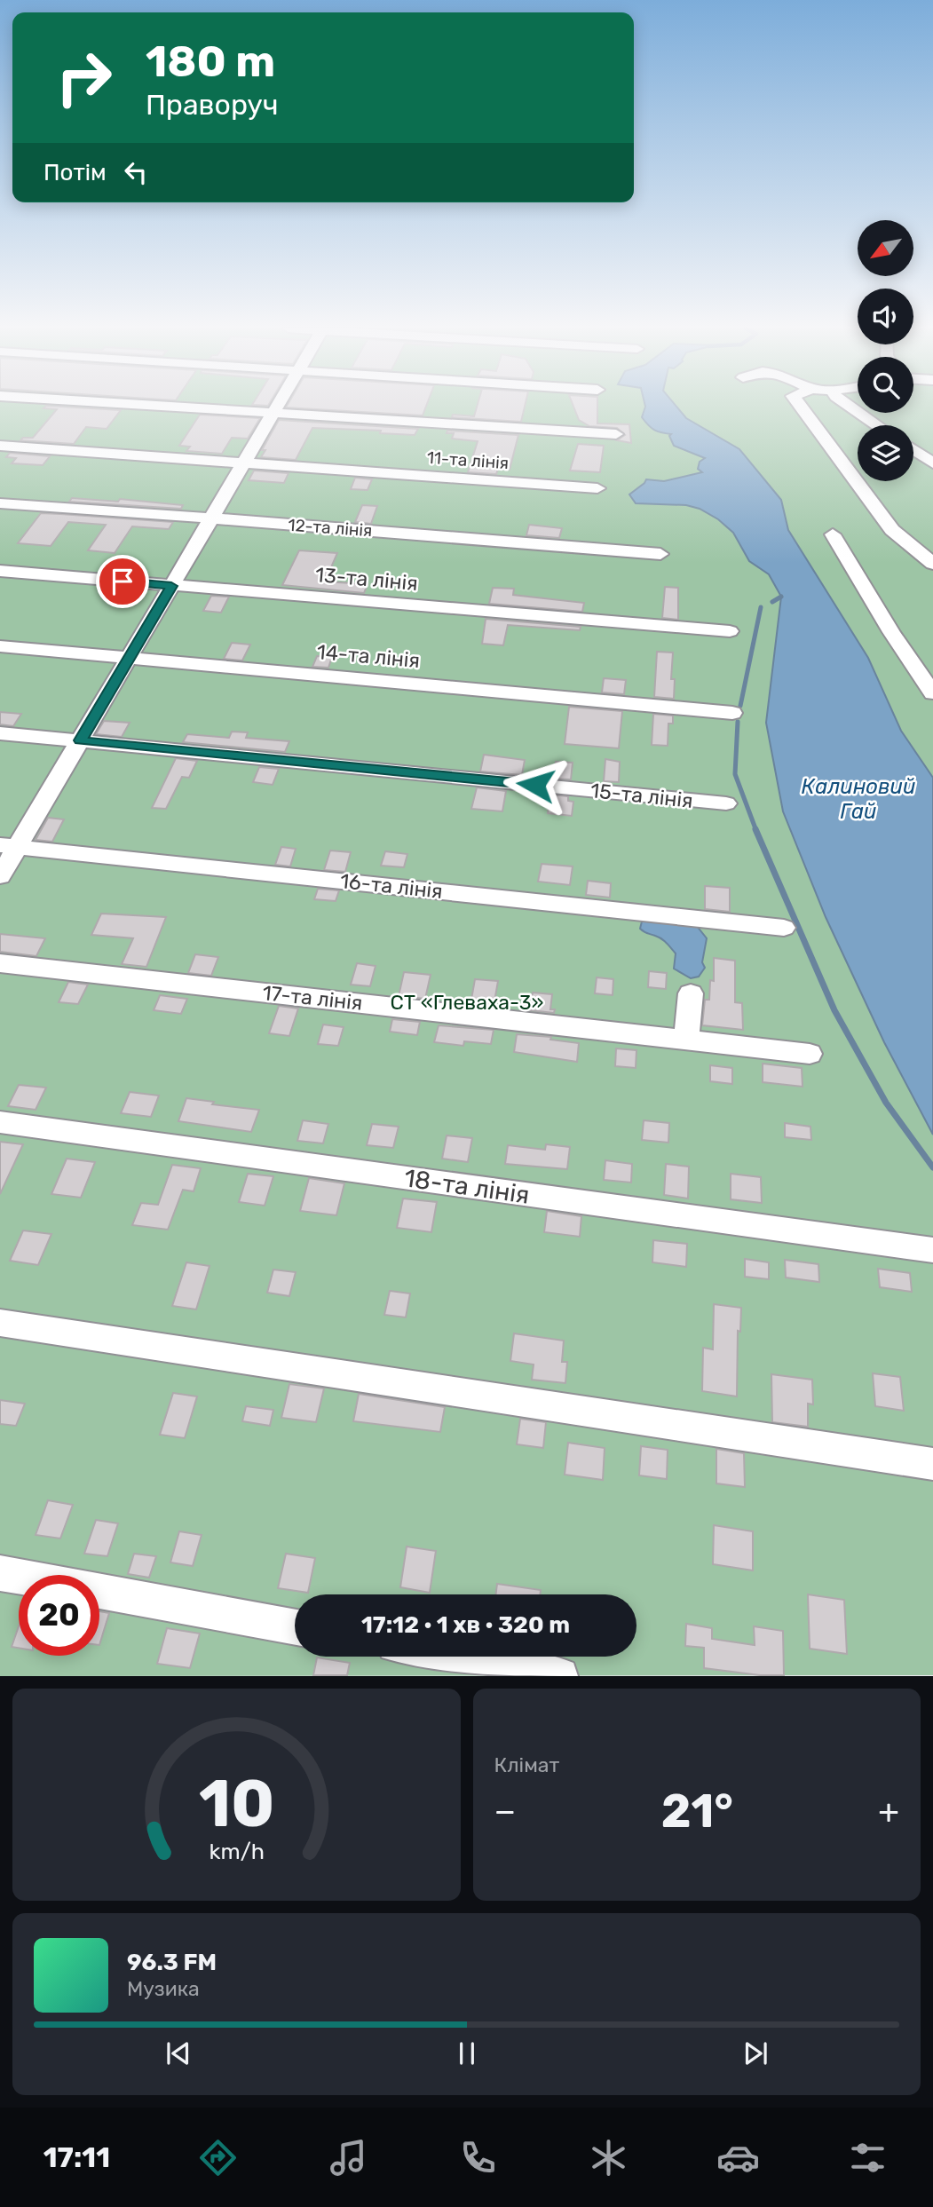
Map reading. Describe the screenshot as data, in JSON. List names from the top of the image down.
{
  "streets": {
    "lane": [
      "11-та лінія",
      "12-та лінія",
      "13-та лінія",
      "14-та лінія",
      "15-та лінія",
      "16-та лінія",
      "17-та лінія",
      "18-та лінія"
    ]
  },
  "water": ["Калиновий Гай"],
  "parks": ["СТ «Глеваха-3»"],
  "north": "bottom left",
  "page": {
    "turn": ["180 m", "Праворуч"],
    "then": "Потім",
    "limit": "20",
    "trip": "17:12 · 1 хв · 320 m",
    "tile": "Клімат",
    "heat": ["−", "21°", "+"],
    "song": ["96.3 FM", "Музика"],
    "tabs": "17:11",
    "gauge": ["10", "km/h"]
  }
}
